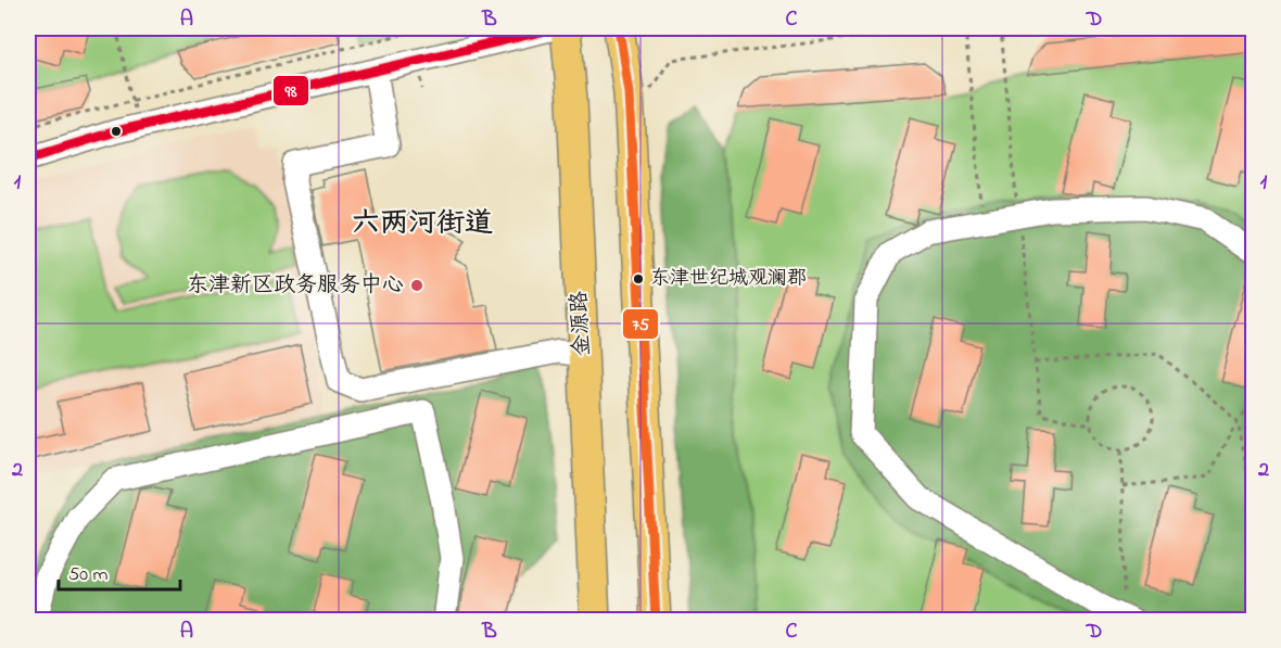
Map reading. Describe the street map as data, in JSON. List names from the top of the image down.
{
  "streets": {
    "main road": ["金源路"]
  },
  "districts": ["六两河街道"],
  "places": ["东津世纪城观澜郡", "东津新区政务服务中心"],
  "lines": ["transit line 75", "transit line 98"],
  "scale_bar": "50 m",
  "grid": {
    "columns": [
      "A",
      "B",
      "C",
      "D"
    ],
    "rows": ["1", "2"]
  }
}
